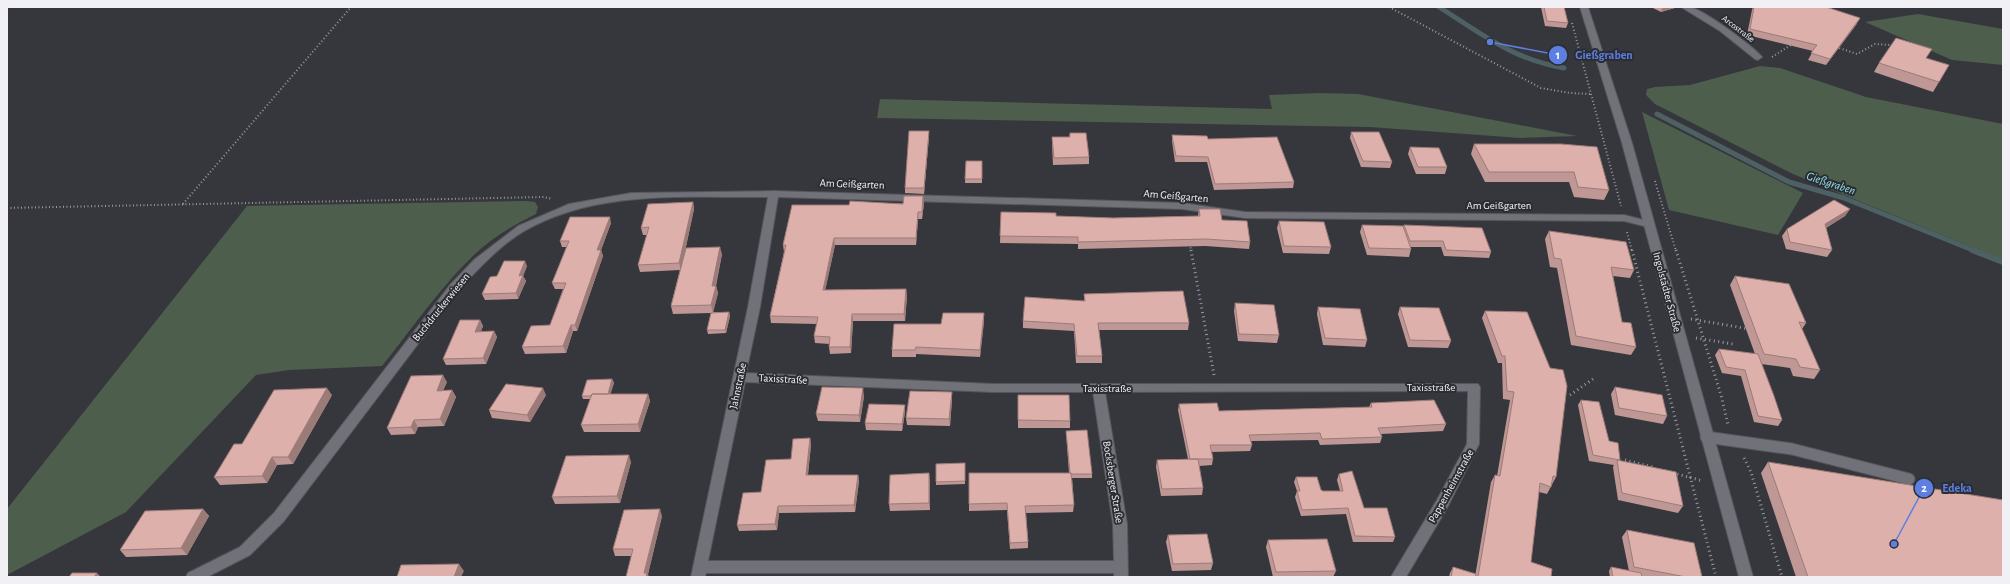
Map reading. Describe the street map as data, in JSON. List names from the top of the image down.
{
  "streets": {
    "street": [
      "Arcostraße",
      "Am Geißgarten",
      "Ingolstädter Straße",
      "Buchdruckerwiesen",
      "Taxisstraße",
      "Jahnstraße",
      "Bocksberger Straße",
      "Pappenheimstraße"
    ]
  },
  "crossings": [
    ["Am Geißgarten", "Ingolstädter Straße"],
    ["Am Geißgarten", "Buchdruckerwiesen"],
    ["Am Geißgarten", "Jahnstraße"],
    ["Buchdruckerwiesen", "Jahnstraße"],
    ["Taxisstraße", "Jahnstraße"],
    ["Taxisstraße", "Bocksberger Straße"],
    ["Taxisstraße", "Pappenheimstraße"]
  ],
  "water": ["Gießgraben"],
  "places": ["Gießgraben", "Edeka"]
}
